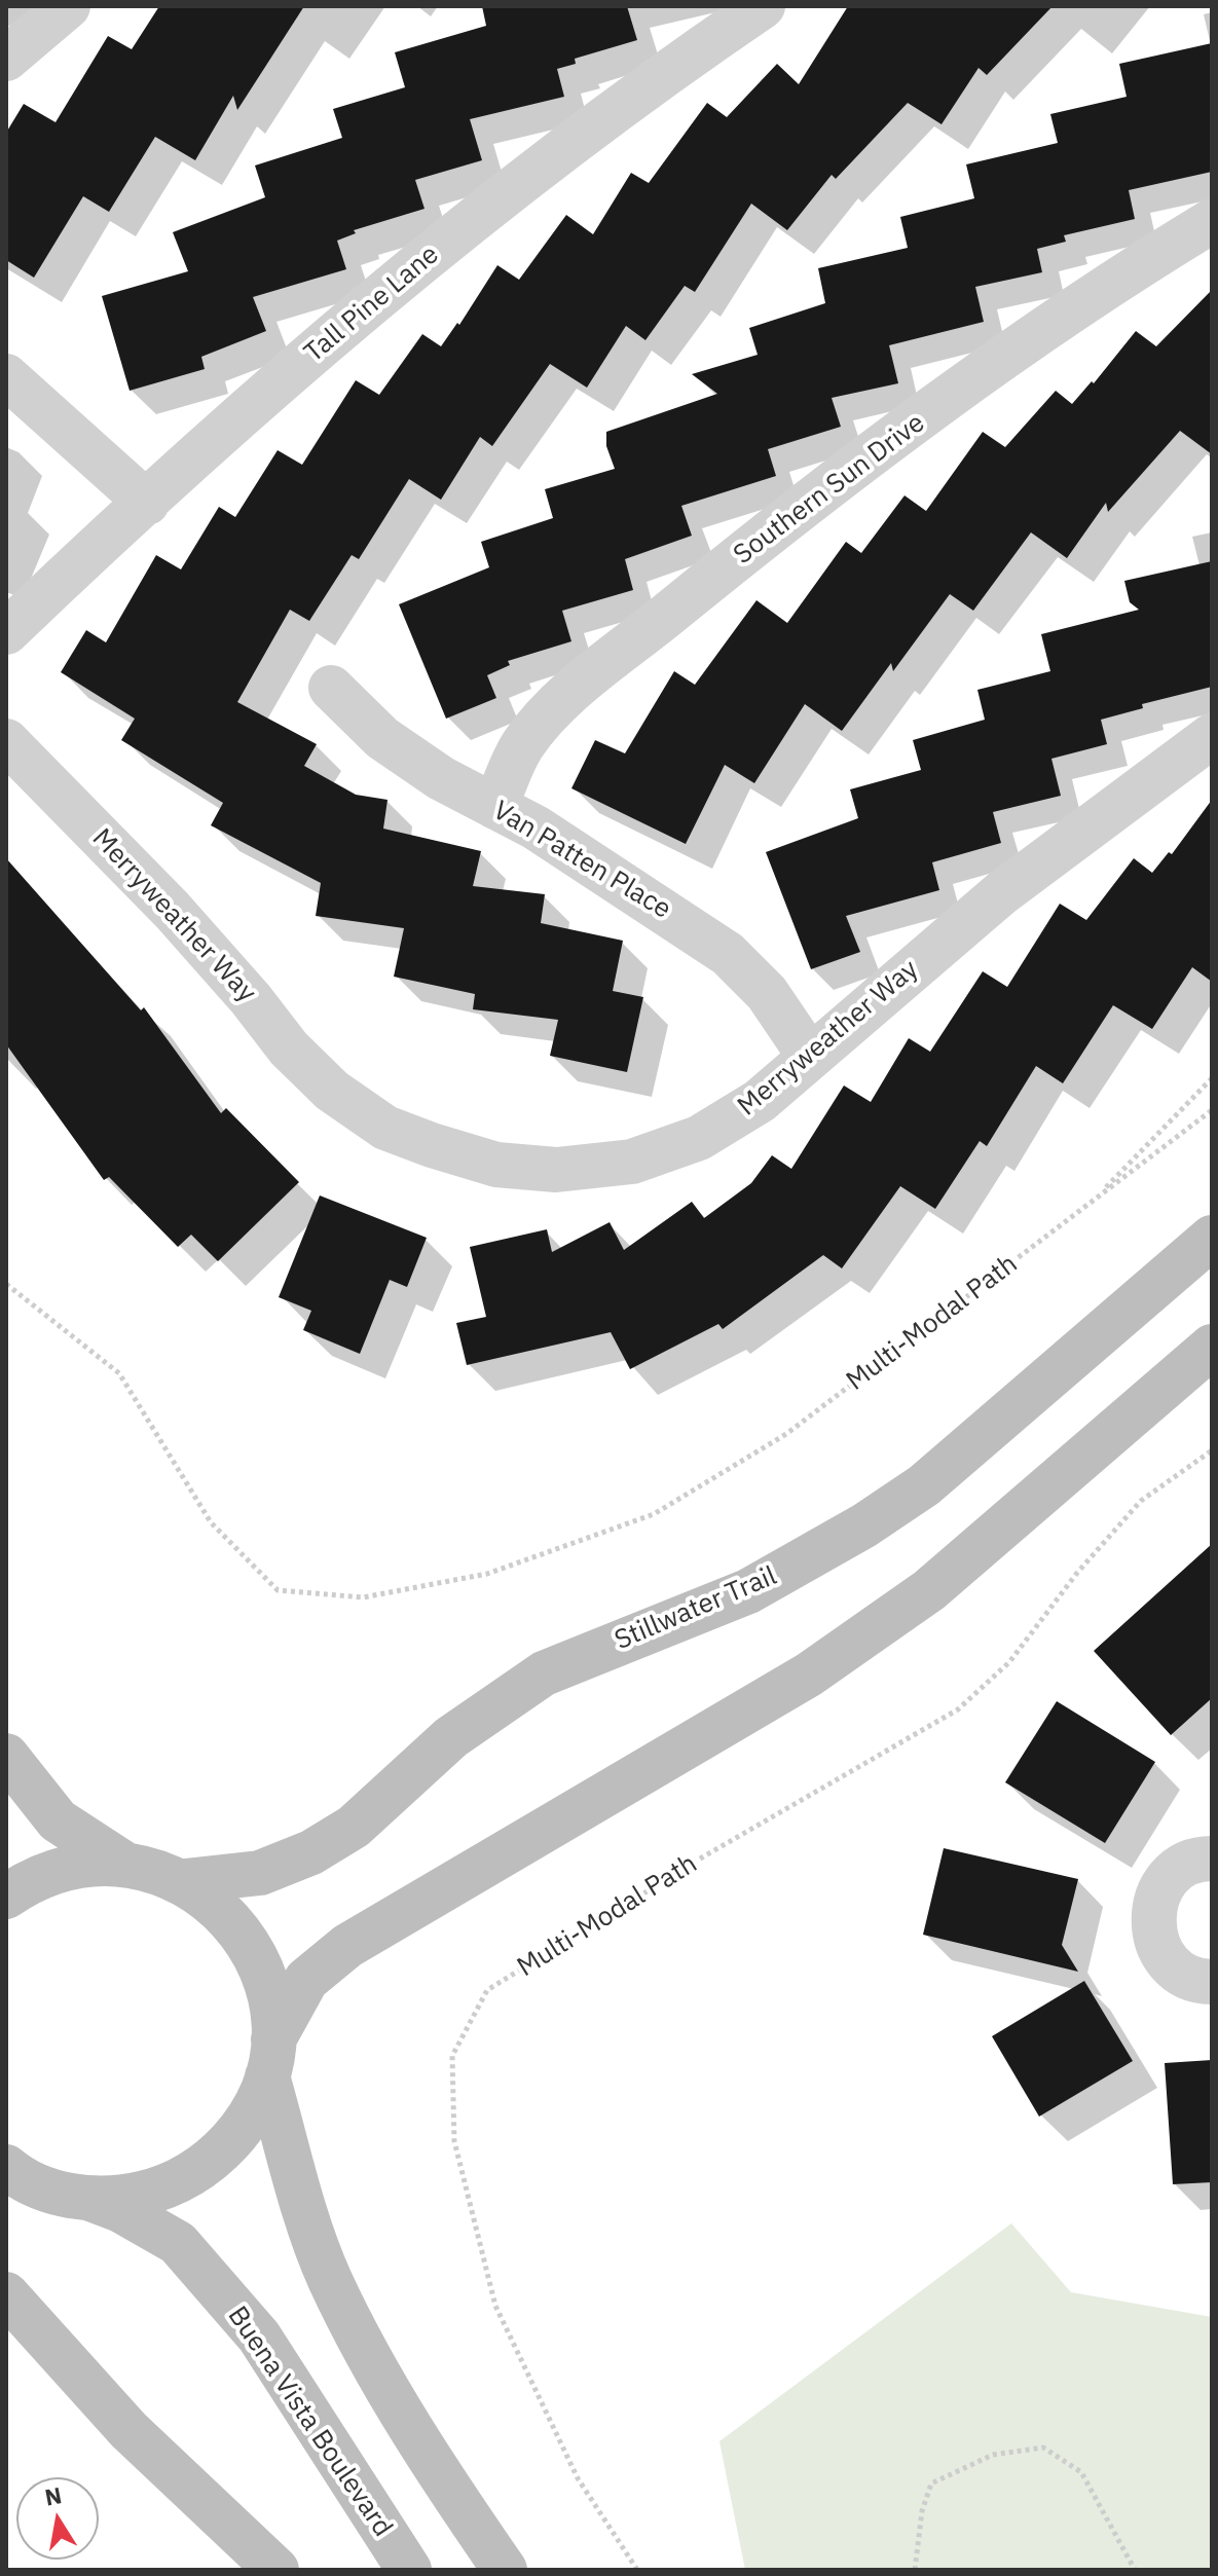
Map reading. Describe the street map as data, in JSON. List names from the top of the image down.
{
  "streets": {
    "main road": ["Stillwater Trail", "Buena Vista Boulevard"],
    "street": [
      "Tall Pine Lane",
      "Southern Sun Drive",
      "Van Patten Place",
      "Merryweather Way"
    ],
    "path": ["Multi-Modal Path"]
  },
  "crossings": [
    ["Southern Sun Drive", "Van Patten Place"],
    ["Van Patten Place", "Merryweather Way"],
    ["Stillwater Trail", "Buena Vista Boulevard"]
  ],
  "north": "top"
}
